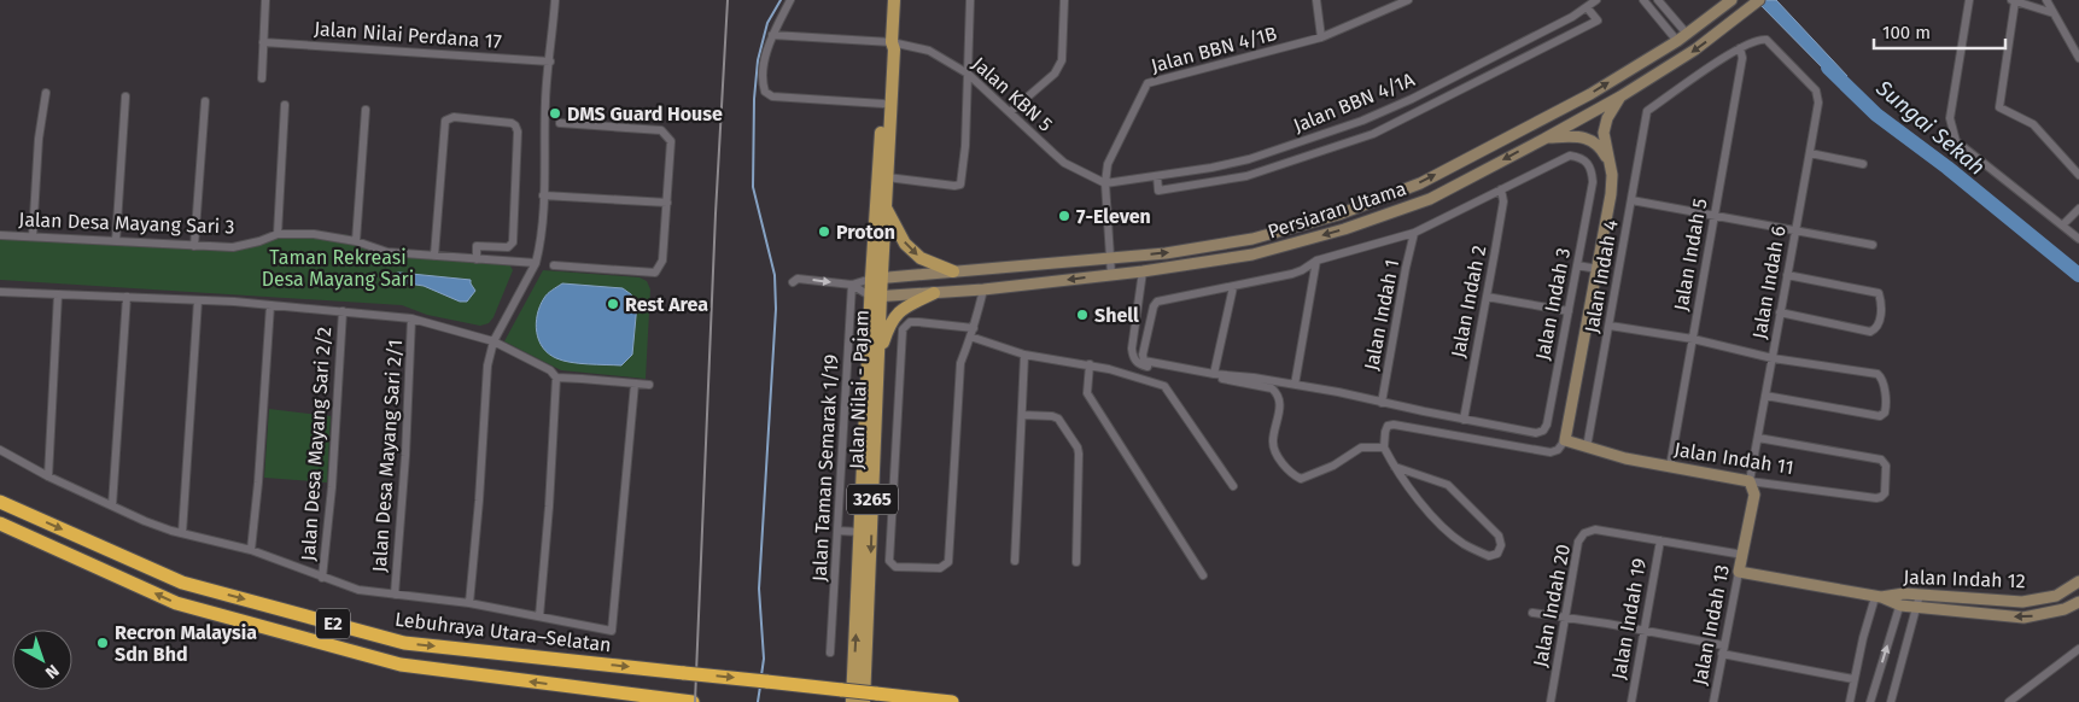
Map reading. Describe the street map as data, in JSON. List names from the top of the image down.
{
  "streets": {
    "highway": ["E2", "Lebuhraya Utara–Selatan"],
    "main road": [
      "Persiaran Utama",
      "Jalan Nilai - Pajam",
      "Jalan Indah 11",
      "3265",
      "Jalan Indah 12",
      "Jalan Indah 13"
    ],
    "street": [
      "Jalan Nilai Perdana 17",
      "Jalan BBN 4/1B",
      "Jalan KBN 5",
      "Jalan BBN 4/1A",
      "Jalan Desa Mayang Sari 3",
      "Jalan Indah 5",
      "Jalan Indah 4",
      "Jalan Indah 6",
      "Jalan Indah 2",
      "Jalan Indah 3",
      "Jalan Indah 1",
      "Jalan Desa Mayang Sari 2/2",
      "Jalan Desa Mayang Sari 2/1",
      "Jalan Taman Semarak 1/19",
      "Jalan Indah 20",
      "Jalan Indah 19"
    ]
  },
  "crossings": [
    ["Jalan BBN 4/1B", "Jalan KBN 5"],
    ["Jalan BBN 4/1B", "Jalan BBN 4/1A"],
    ["Jalan BBN 4/1B", "Persiaran Utama"],
    ["Jalan KBN 5", "Jalan BBN 4/1A"],
    ["Jalan KBN 5", "3265"],
    ["Persiaran Utama", "Jalan Nilai - Pajam"],
    ["Persiaran Utama", "3265"],
    ["Jalan Indah 5", "Jalan Indah 4"],
    ["Jalan Indah 5", "Jalan Indah 6"],
    ["Jalan Indah 5", "Jalan Indah 11"],
    ["Jalan Indah 4", "Jalan Indah 6"],
    ["Jalan Indah 4", "Jalan Indah 11"],
    ["Jalan Indah 6", "Jalan Indah 11"],
    ["Jalan Indah 6", "Jalan Indah 13"],
    ["Jalan Indah 2", "Jalan Indah 3"],
    ["Jalan Nilai - Pajam", "3265"],
    ["Jalan Indah 11", "Jalan Indah 13"],
    ["Jalan Indah 12", "Jalan Indah 13"],
    ["Jalan Indah 20", "Jalan Indah 19"],
    ["Jalan Indah 20", "Jalan Indah 13"]
  ],
  "water": ["Sungai Sekah"],
  "parks": ["Taman Rekreasi Desa Mayang Sari"],
  "places": [
    "DMS Guard House",
    "7-Eleven",
    "Proton",
    "Rest Area",
    "Shell",
    "Recron Malaysia Sdn Bhd"
  ],
  "scale_bar": "100 m",
  "north": "bottom right"
}
